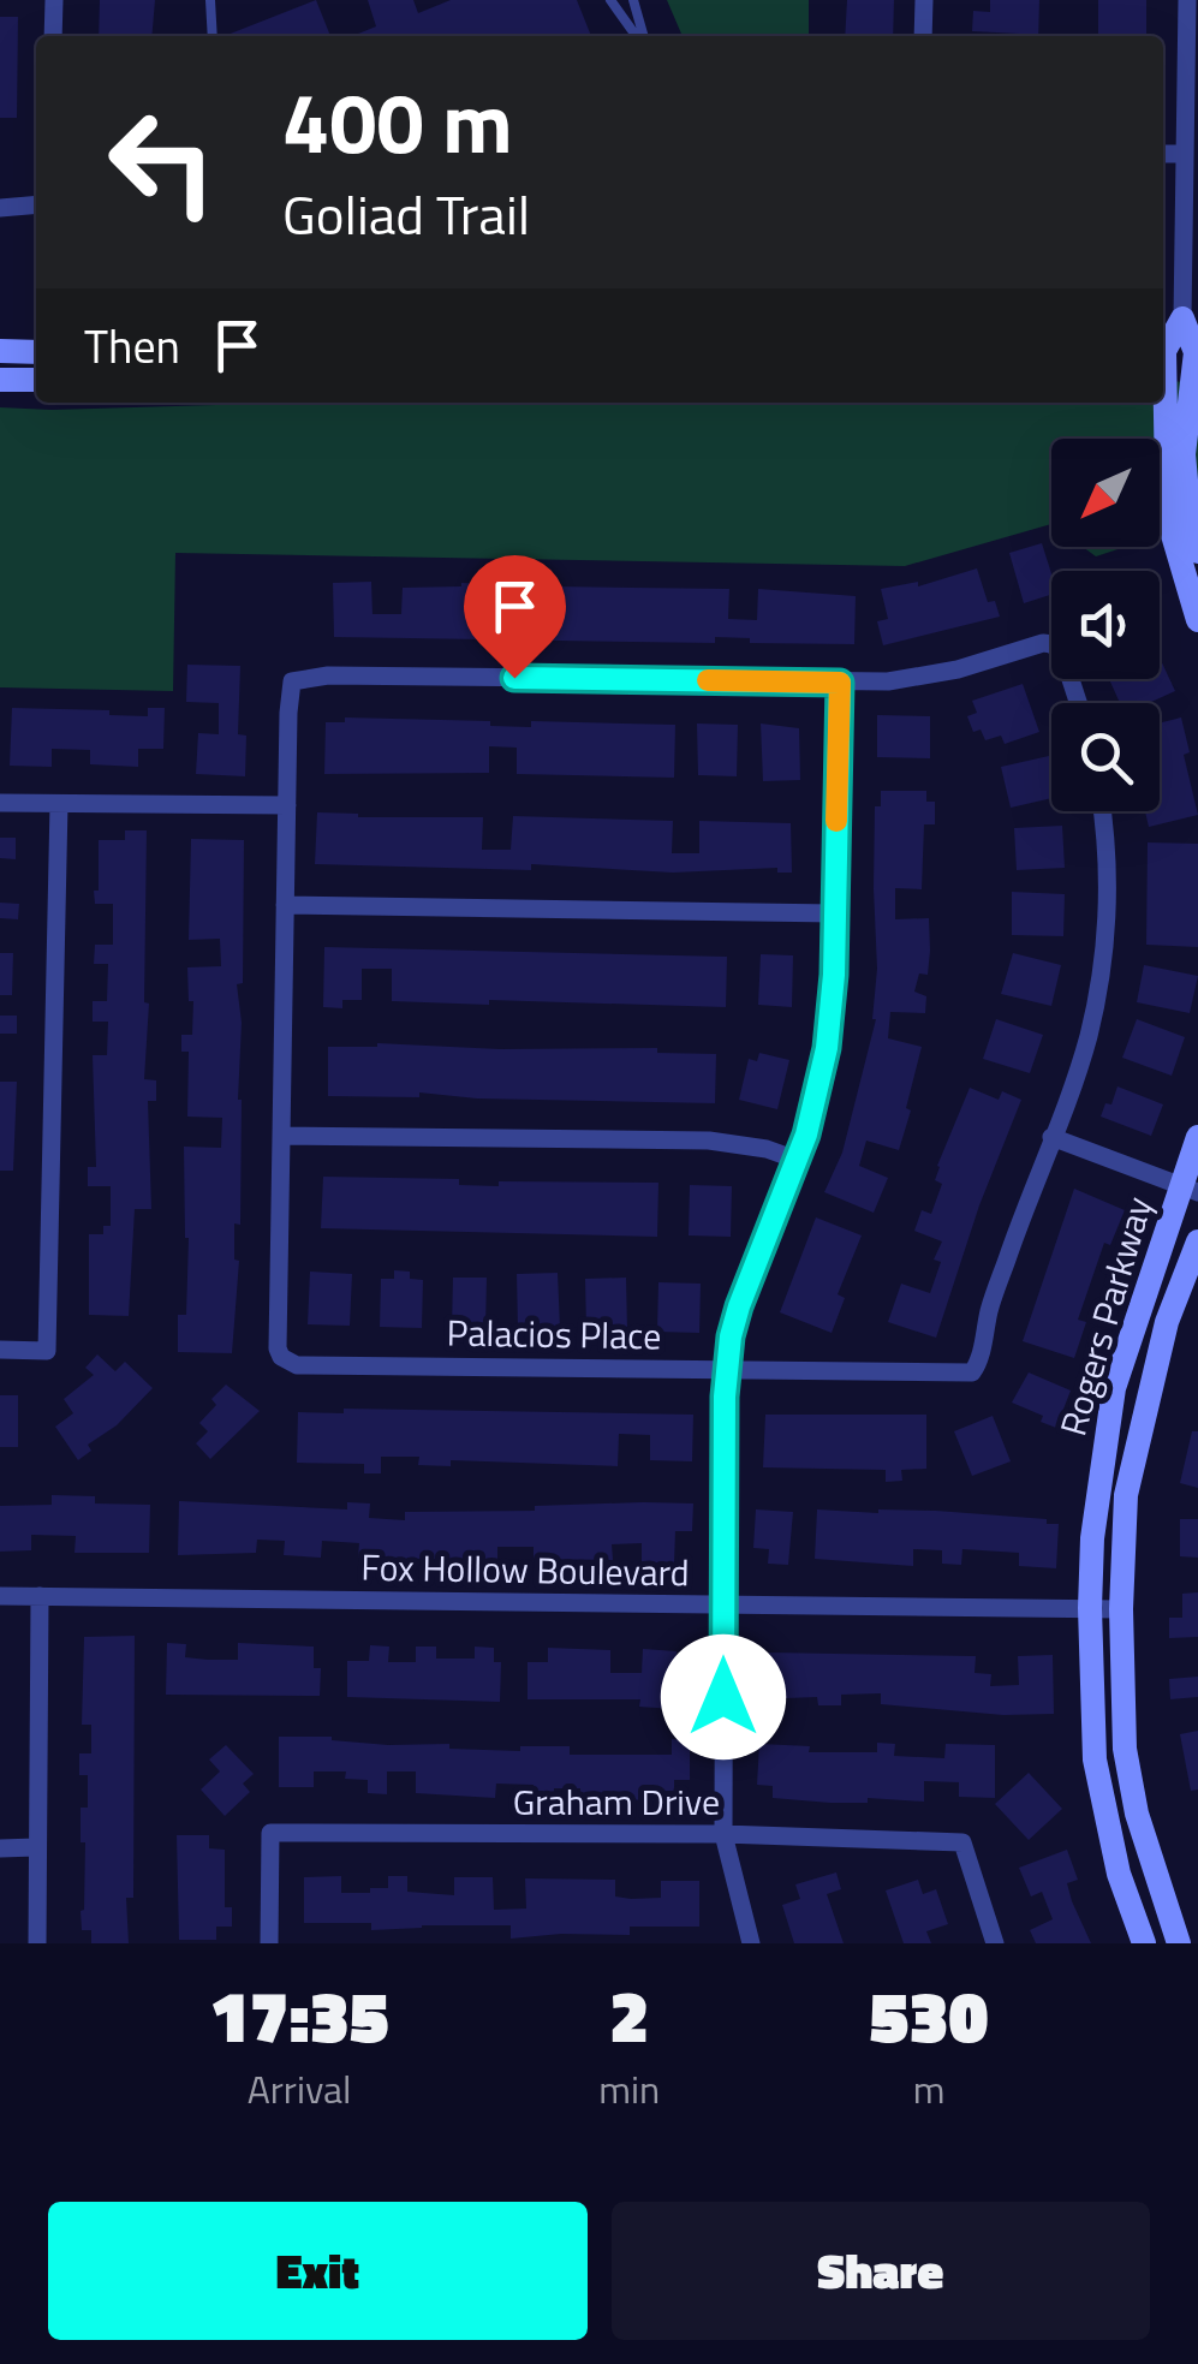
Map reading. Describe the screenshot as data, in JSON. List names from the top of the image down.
{
  "streets": {
    "street": [
      "Rogers Parkway",
      "Palacios Place",
      "Fox Hollow Boulevard",
      "Graham Drive"
    ]
  },
  "crossings": [
    ["Rogers Parkway", "Fox Hollow Boulevard"]
  ],
  "north": "bottom left",
  "page": {
    "turn": ["400 m", "Goliad Trail"],
    "then": "Then",
    "eta": [
      "17:35",
      "Arrival",
      "2",
      "min",
      "530",
      "m"
    ],
    "buttons": ["Exit", "Share"]
  }
}
